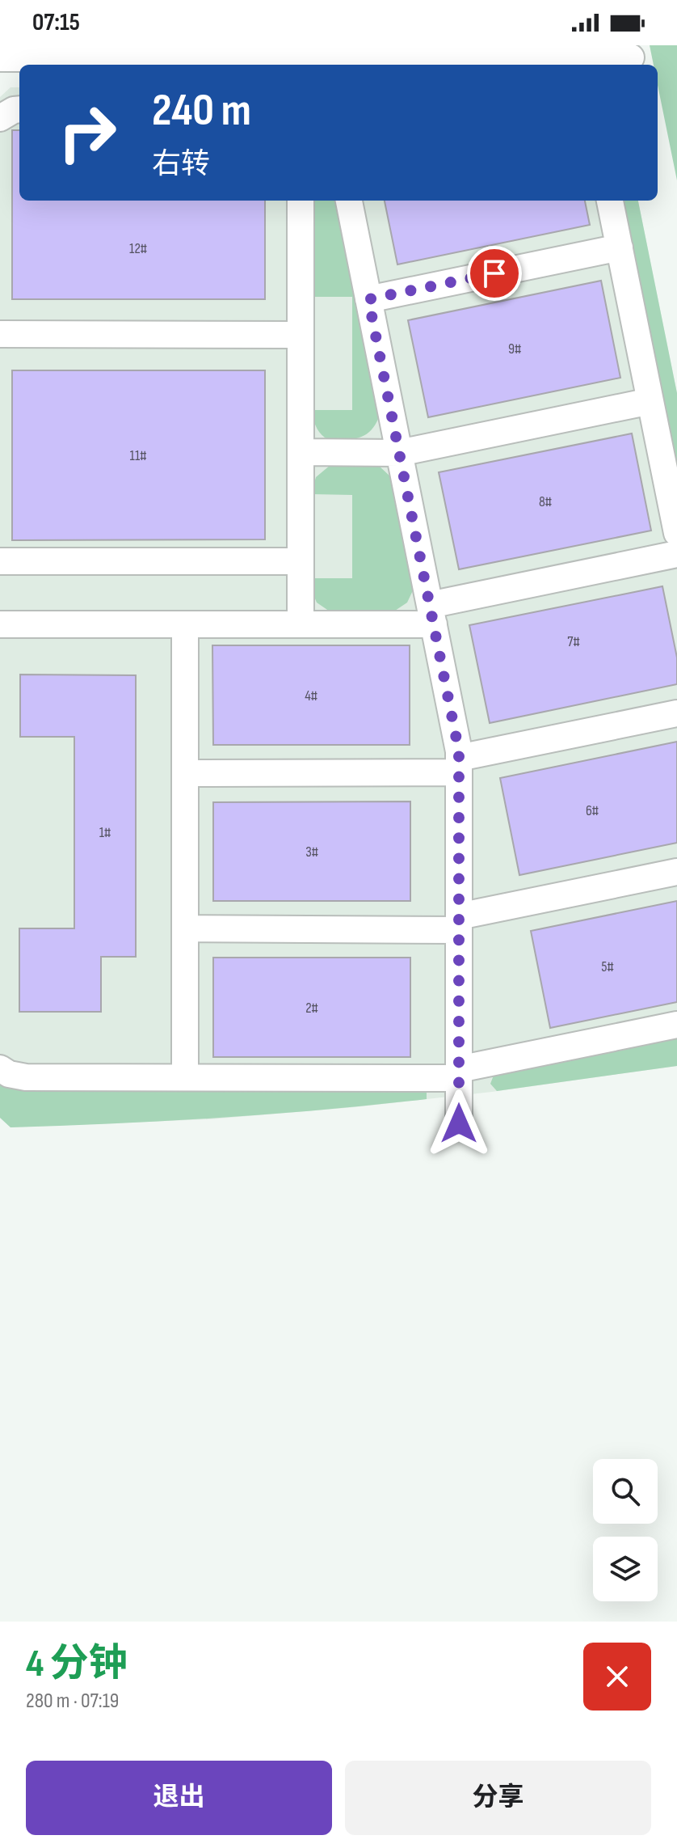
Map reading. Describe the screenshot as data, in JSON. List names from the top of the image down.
{
  "house_numbers": [
    "12#",
    "9#",
    "11#",
    "8#",
    "7#",
    "4#",
    "6#",
    "1#",
    "3#",
    "5#",
    "2#"
  ],
  "page": {
    "status": "07:15",
    "turn": ["240 m", "右转"],
    "heading": ["4 分钟", "280 m · 07:19"],
    "buttons": ["退出", "分享"]
  }
}
